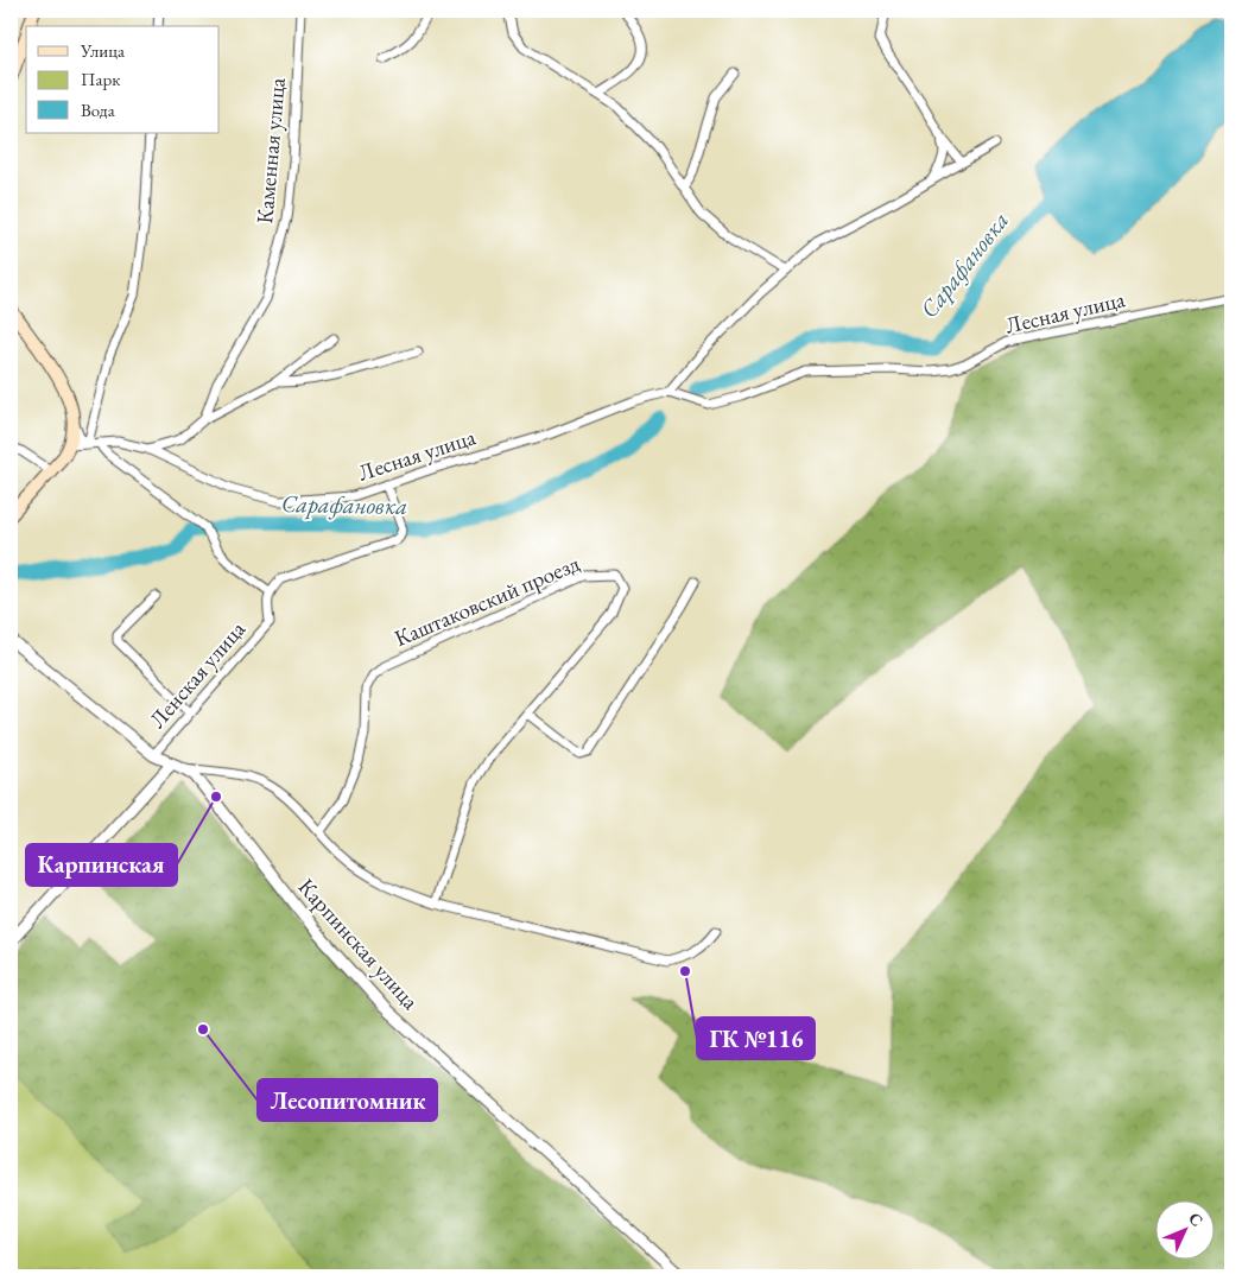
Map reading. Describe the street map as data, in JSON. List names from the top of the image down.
{
  "streets": {
    "street": [
      "Каменная улица",
      "Лесная улица",
      "Каштаковский проезд",
      "Ленская улица",
      "Карпинская улица"
    ]
  },
  "water": ["Сарафановка"],
  "places": ["Карпинская", "ГК №116", "Лесопитомник"],
  "legend": ["Улица", "Парк", "Вода"],
  "north": "top right"
}
